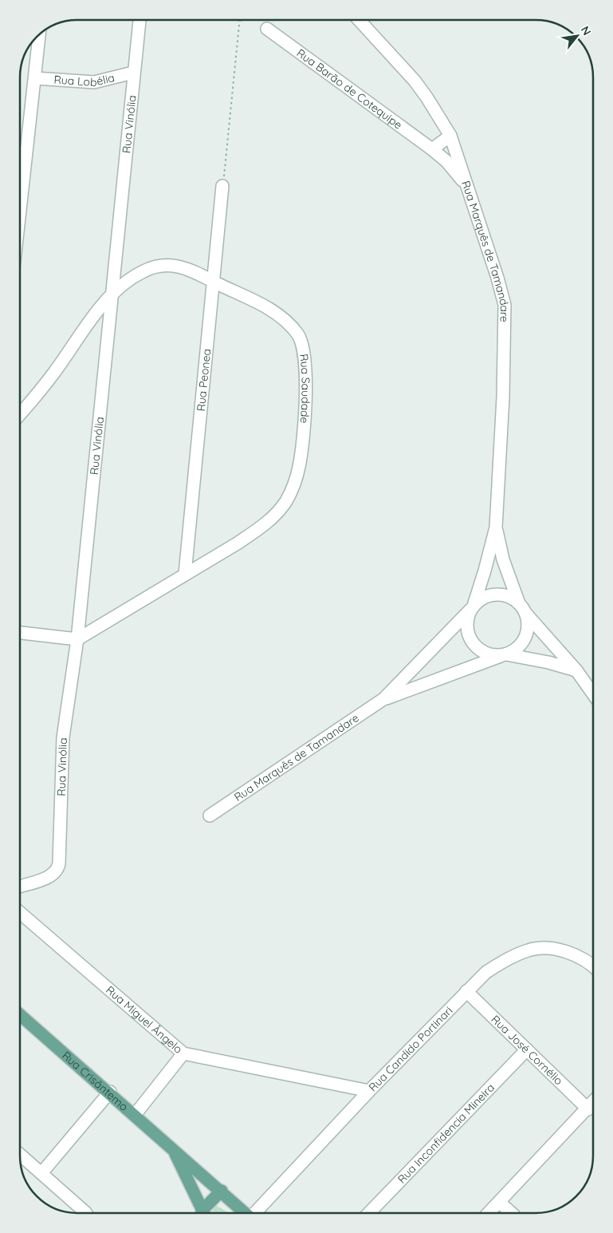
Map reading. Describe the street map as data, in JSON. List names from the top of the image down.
{
  "streets": {
    "main road": ["Rua Crisântemo"],
    "street": [
      "Rua Lobélia",
      "Rua Barão de Cotequipe",
      "Rua Vinólia",
      "Rua Marquês de Tamandare",
      "Rua Peonea",
      "Rua Saudade",
      "Rua Miguel Ângelo",
      "Rua Candido Portinari",
      "Rua José Cornélio",
      "Rua Inconfidencia Mineira"
    ]
  },
  "crossings": [
    ["Rua Lobélia", "Rua Vinólia"],
    ["Rua Barão de Cotequipe", "Rua Marquês de Tamandare"],
    ["Rua Vinólia", "Rua Saudade"],
    ["Rua Peonea", "Rua Saudade"],
    ["Rua Miguel Ângelo", "Rua Candido Portinari"],
    ["Rua Candido Portinari", "Rua José Cornélio"],
    ["Rua José Cornélio", "Rua Inconfidencia Mineira"]
  ],
  "north": "top right"
}
